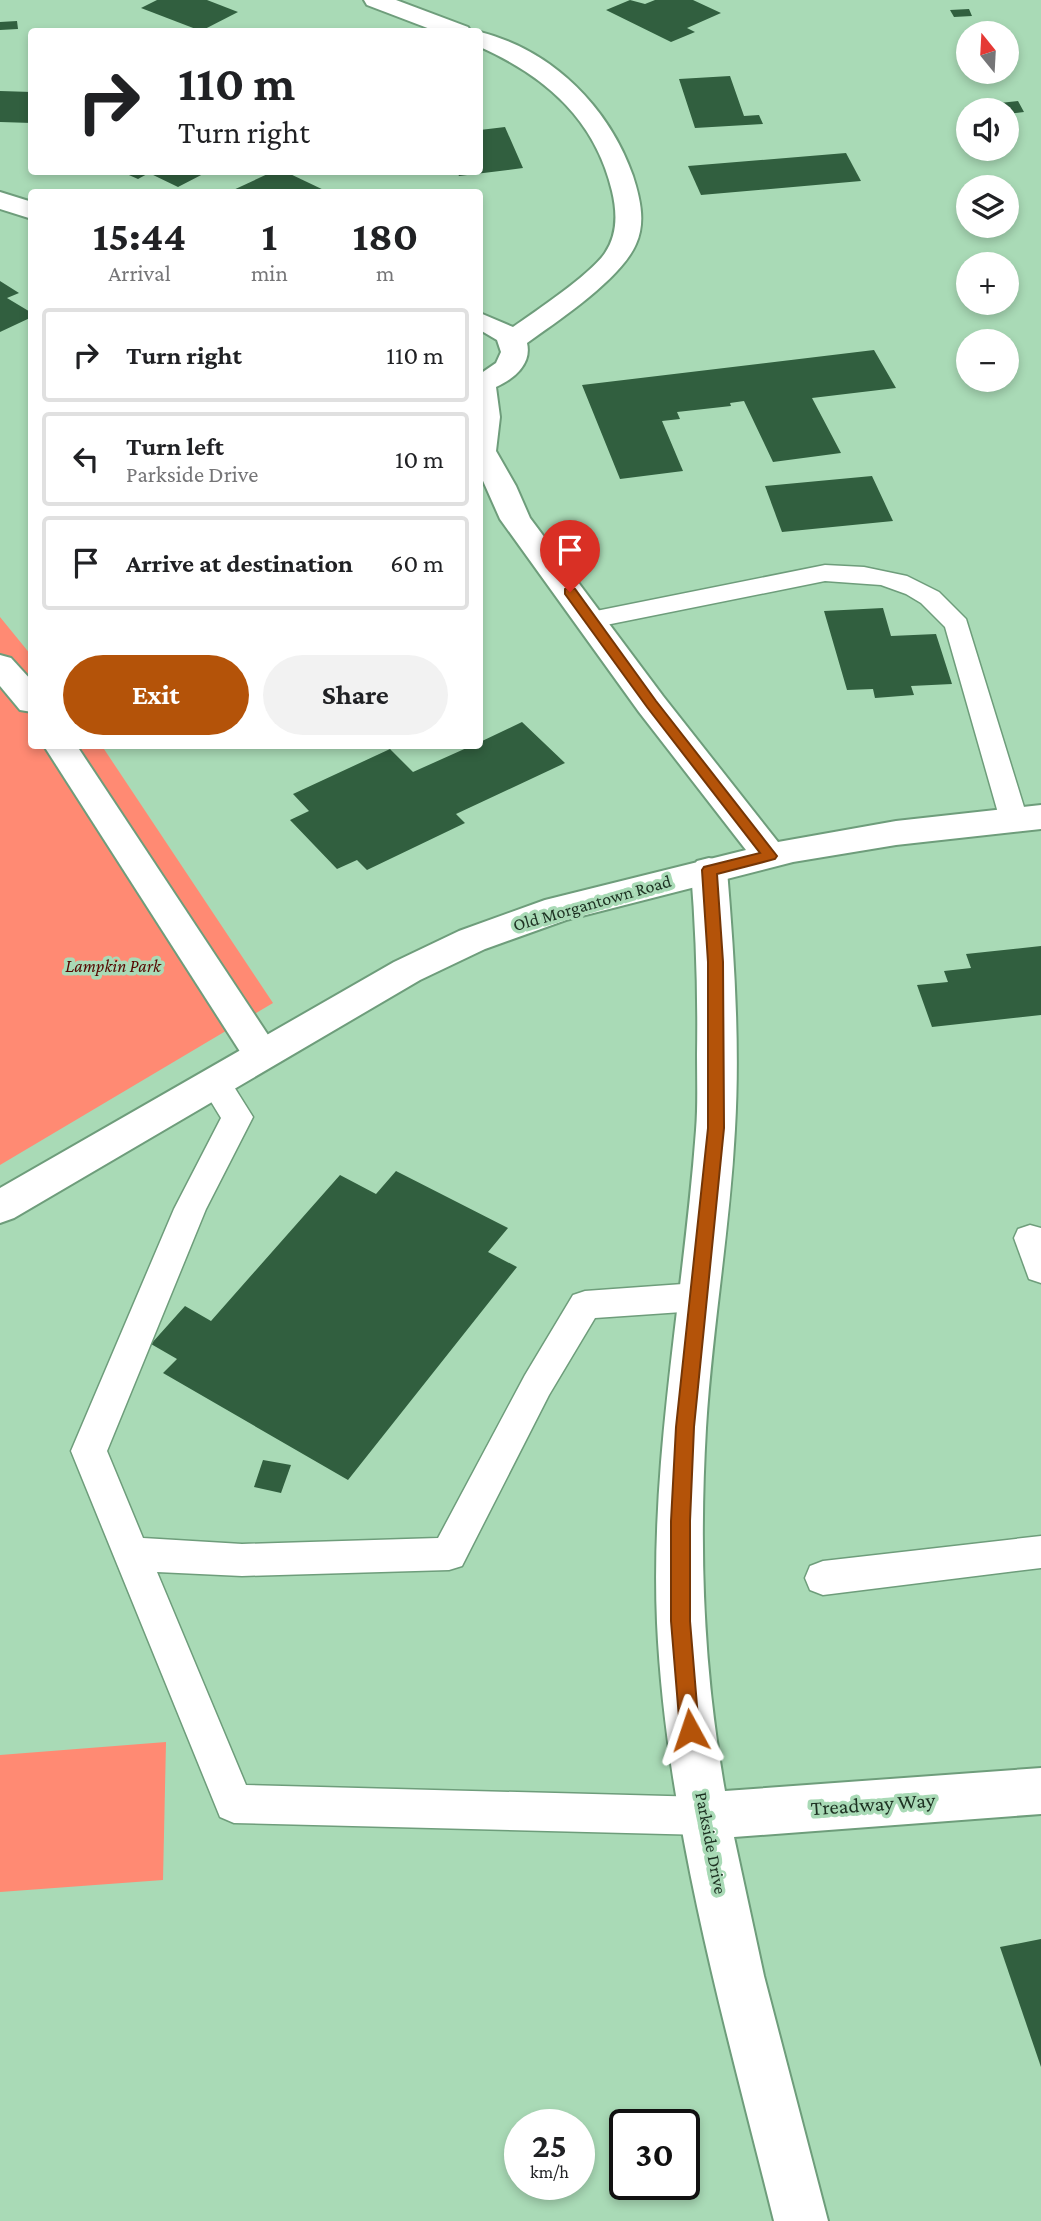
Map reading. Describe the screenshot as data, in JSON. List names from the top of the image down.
{
  "streets": {
    "street": ["Old Morgantown Road", "Treadway Way", "Parkside Drive"]
  },
  "crossings": [
    ["Old Morgantown Road", "Parkside Drive"],
    ["Treadway Way", "Parkside Drive"]
  ],
  "parks": ["Lampkin Park"],
  "north": "top",
  "page": {
    "map_buttons": ["+", "−"],
    "turn": ["110 m", "Turn right"],
    "eta": [
      "15:44",
      "Arrival",
      "1",
      "min",
      "180",
      "m"
    ],
    "list": [
      {
        "name": "Turn right",
        "value": "110 m"
      },
      {
        "name": "Turn left",
        "note": "Parkside Drive",
        "value": "10 m"
      },
      {
        "name": "Arrive at destination",
        "value": "60 m"
      }
    ],
    "buttons": ["Exit", "Share"],
    "speed": "25 km/h",
    "limit": "30"
  }
}
